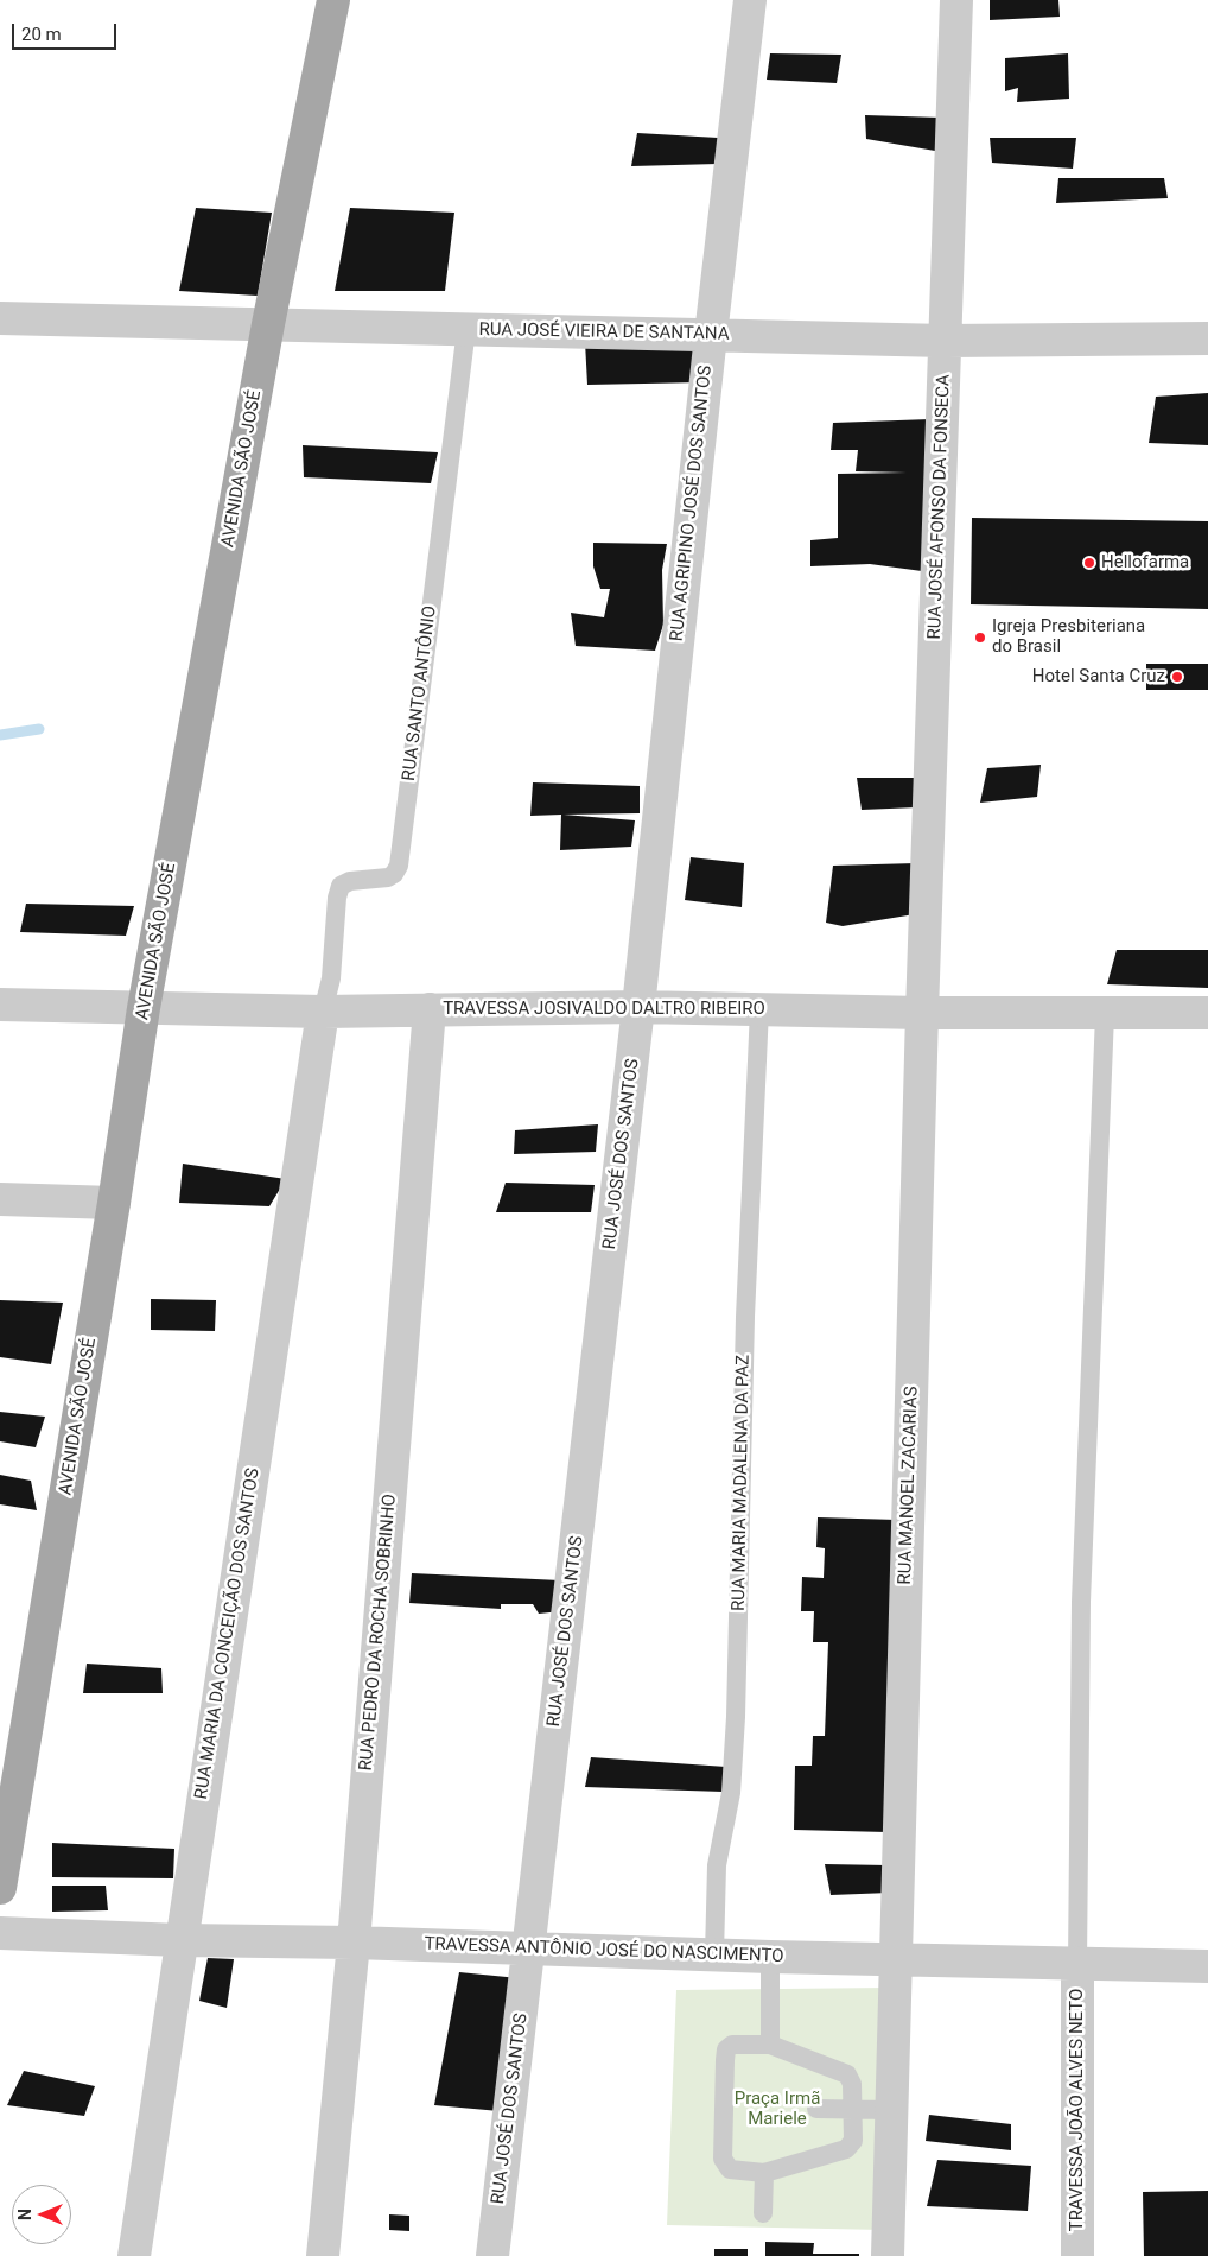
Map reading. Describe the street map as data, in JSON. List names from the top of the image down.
{
  "streets": {
    "main road": ["AVENIDA SÃO JOSÉ"],
    "street": [
      "RUA JOSÉ VIEIRA DE SANTANA",
      "RUA AGRIPINO JOSÉ DOS SANTOS",
      "RUA JOSÉ AFONSO DA FONSECA",
      "TRAVESSA JOSIVALDO DALTRO RIBEIRO",
      "RUA JOSÉ DOS SANTOS",
      "RUA MANOEL ZACARIAS",
      "RUA PEDRO DA ROCHA SOBRINHO",
      "RUA MARIA DA CONCEIÇÃO DOS SANTOS",
      "TRAVESSA ANTÔNIO JOSÉ DO NASCIMENTO",
      "TRAVESSA JOÃO ALVES NETO"
    ],
    "lane": ["RUA SANTO ANTÔNIO", "RUA MARIA MADALENA DA PAZ"]
  },
  "crossings": [
    ["RUA JOSÉ VIEIRA DE SANTANA", "AVENIDA SÃO JOSÉ"],
    ["RUA JOSÉ VIEIRA DE SANTANA", "RUA AGRIPINO JOSÉ DOS SANTOS"],
    ["RUA JOSÉ VIEIRA DE SANTANA", "RUA JOSÉ AFONSO DA FONSECA"],
    ["RUA JOSÉ VIEIRA DE SANTANA", "RUA SANTO ANTÔNIO"],
    ["AVENIDA SÃO JOSÉ", "TRAVESSA JOSIVALDO DALTRO RIBEIRO"],
    ["RUA AGRIPINO JOSÉ DOS SANTOS", "TRAVESSA JOSIVALDO DALTRO RIBEIRO"],
    ["RUA AGRIPINO JOSÉ DOS SANTOS", "RUA JOSÉ DOS SANTOS"],
    ["RUA JOSÉ AFONSO DA FONSECA", "TRAVESSA JOSIVALDO DALTRO RIBEIRO"],
    ["RUA JOSÉ AFONSO DA FONSECA", "RUA MANOEL ZACARIAS"],
    ["RUA SANTO ANTÔNIO", "TRAVESSA JOSIVALDO DALTRO RIBEIRO"],
    ["RUA SANTO ANTÔNIO", "RUA MARIA DA CONCEIÇÃO DOS SANTOS"],
    ["TRAVESSA JOSIVALDO DALTRO RIBEIRO", "RUA JOSÉ DOS SANTOS"],
    ["TRAVESSA JOSIVALDO DALTRO RIBEIRO", "RUA MARIA MADALENA DA PAZ"],
    ["TRAVESSA JOSIVALDO DALTRO RIBEIRO", "RUA MANOEL ZACARIAS"],
    ["TRAVESSA JOSIVALDO DALTRO RIBEIRO", "RUA PEDRO DA ROCHA SOBRINHO"],
    ["TRAVESSA JOSIVALDO DALTRO RIBEIRO", "RUA MARIA DA CONCEIÇÃO DOS SANTOS"],
    ["RUA JOSÉ DOS SANTOS", "TRAVESSA ANTÔNIO JOSÉ DO NASCIMENTO"],
    ["RUA MARIA MADALENA DA PAZ", "TRAVESSA ANTÔNIO JOSÉ DO NASCIMENTO"],
    ["RUA MANOEL ZACARIAS", "TRAVESSA ANTÔNIO JOSÉ DO NASCIMENTO"],
    ["RUA PEDRO DA ROCHA SOBRINHO", "TRAVESSA ANTÔNIO JOSÉ DO NASCIMENTO"],
    ["RUA MARIA DA CONCEIÇÃO DOS SANTOS", "TRAVESSA ANTÔNIO JOSÉ DO NASCIMENTO"],
    ["TRAVESSA ANTÔNIO JOSÉ DO NASCIMENTO", "TRAVESSA JOÃO ALVES NETO"]
  ],
  "parks": ["Praça Irmã Mariele"],
  "places": ["Hellofarma", "Igreja Presbiteriana do Brasil", "Hotel Santa Cruz"],
  "scale_bar": "20 m",
  "north": "left"
}
